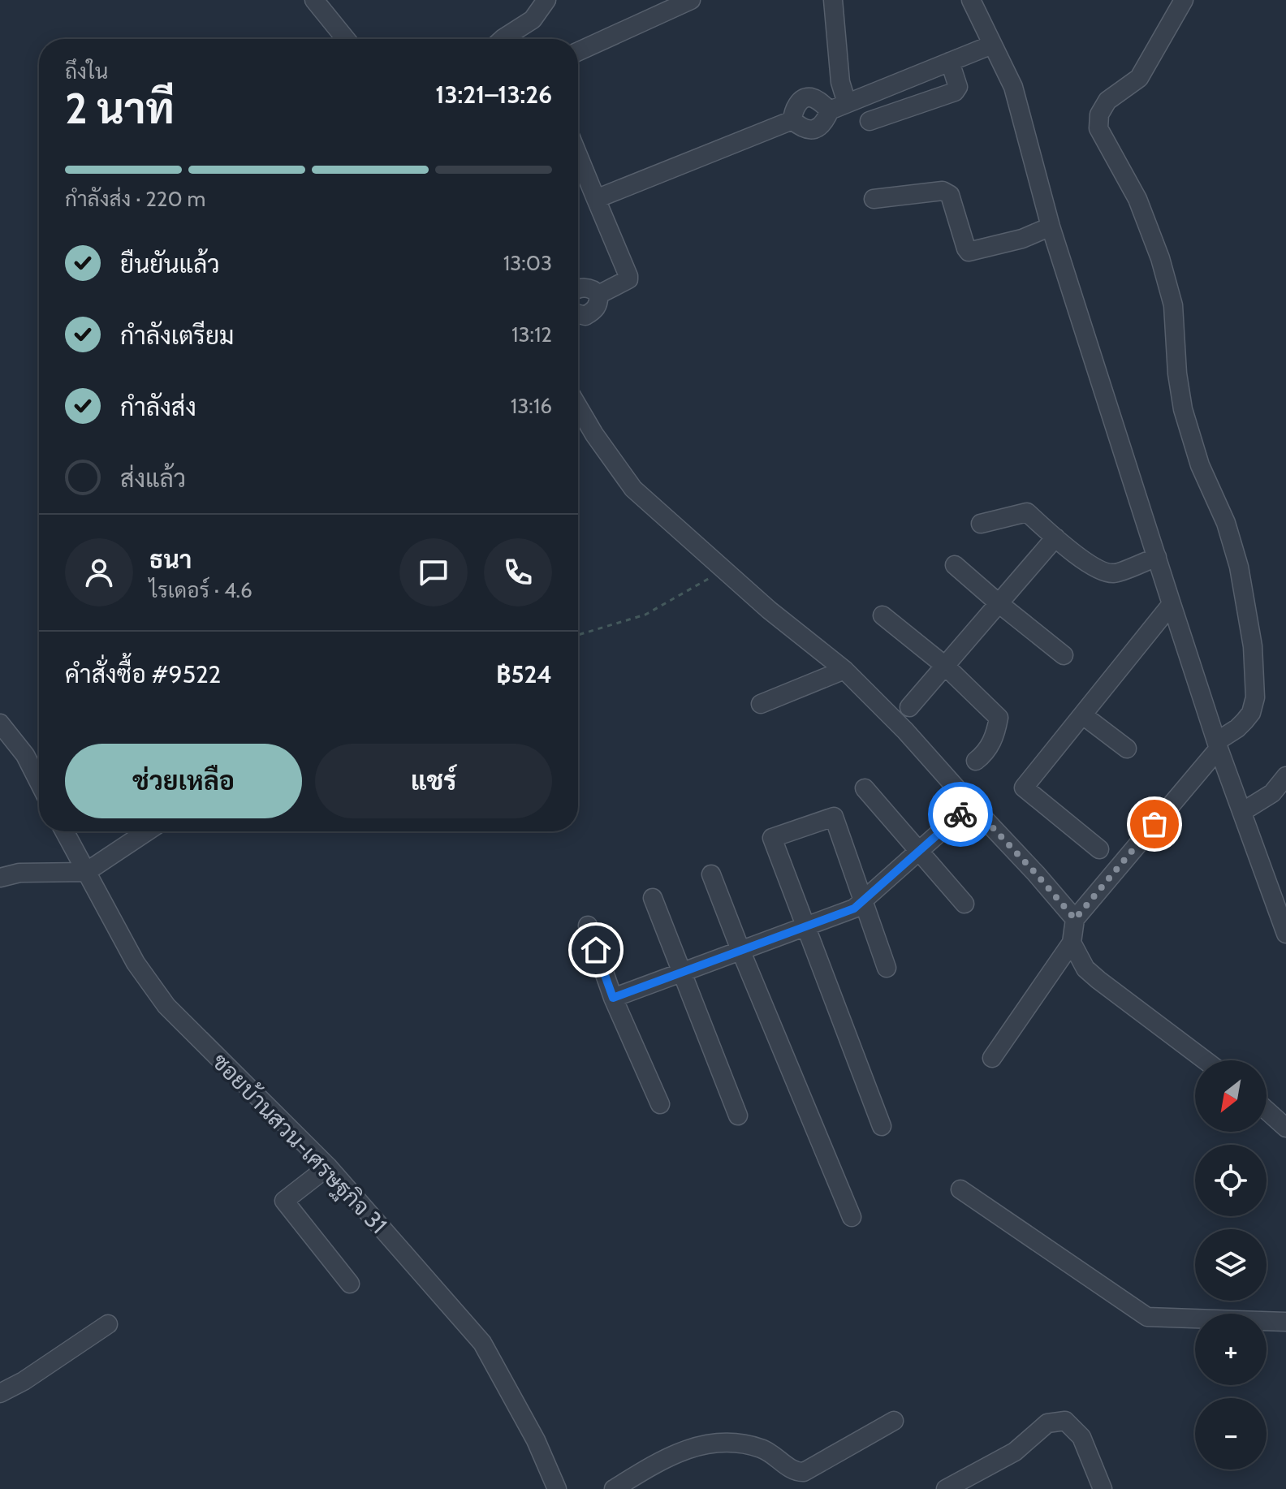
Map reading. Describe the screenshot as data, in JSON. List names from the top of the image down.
{
  "streets": {
    "street": ["ซอยบ้านสวน-เศรษฐกิจ 31"]
  },
  "north": "bottom left",
  "page": {
    "heading": ["2 นาที", "ถึงใน", "13:21–13:26"],
    "panel": [
      "ธนา",
      "ไรเดอร์ · 4.6",
      "คำสั่งซื้อ #9522",
      "฿524"
    ],
    "bar": "กำลังส่ง · 220 m",
    "list": [
      ["ยืนยันแล้ว", "13:03"],
      ["กำลังเตรียม", "13:12"],
      ["กำลังส่ง", "13:16"],
      "ส่งแล้ว"
    ],
    "buttons": ["ช่วยเหลือ", "แชร์"],
    "map_buttons": ["+", "−"]
  }
}
